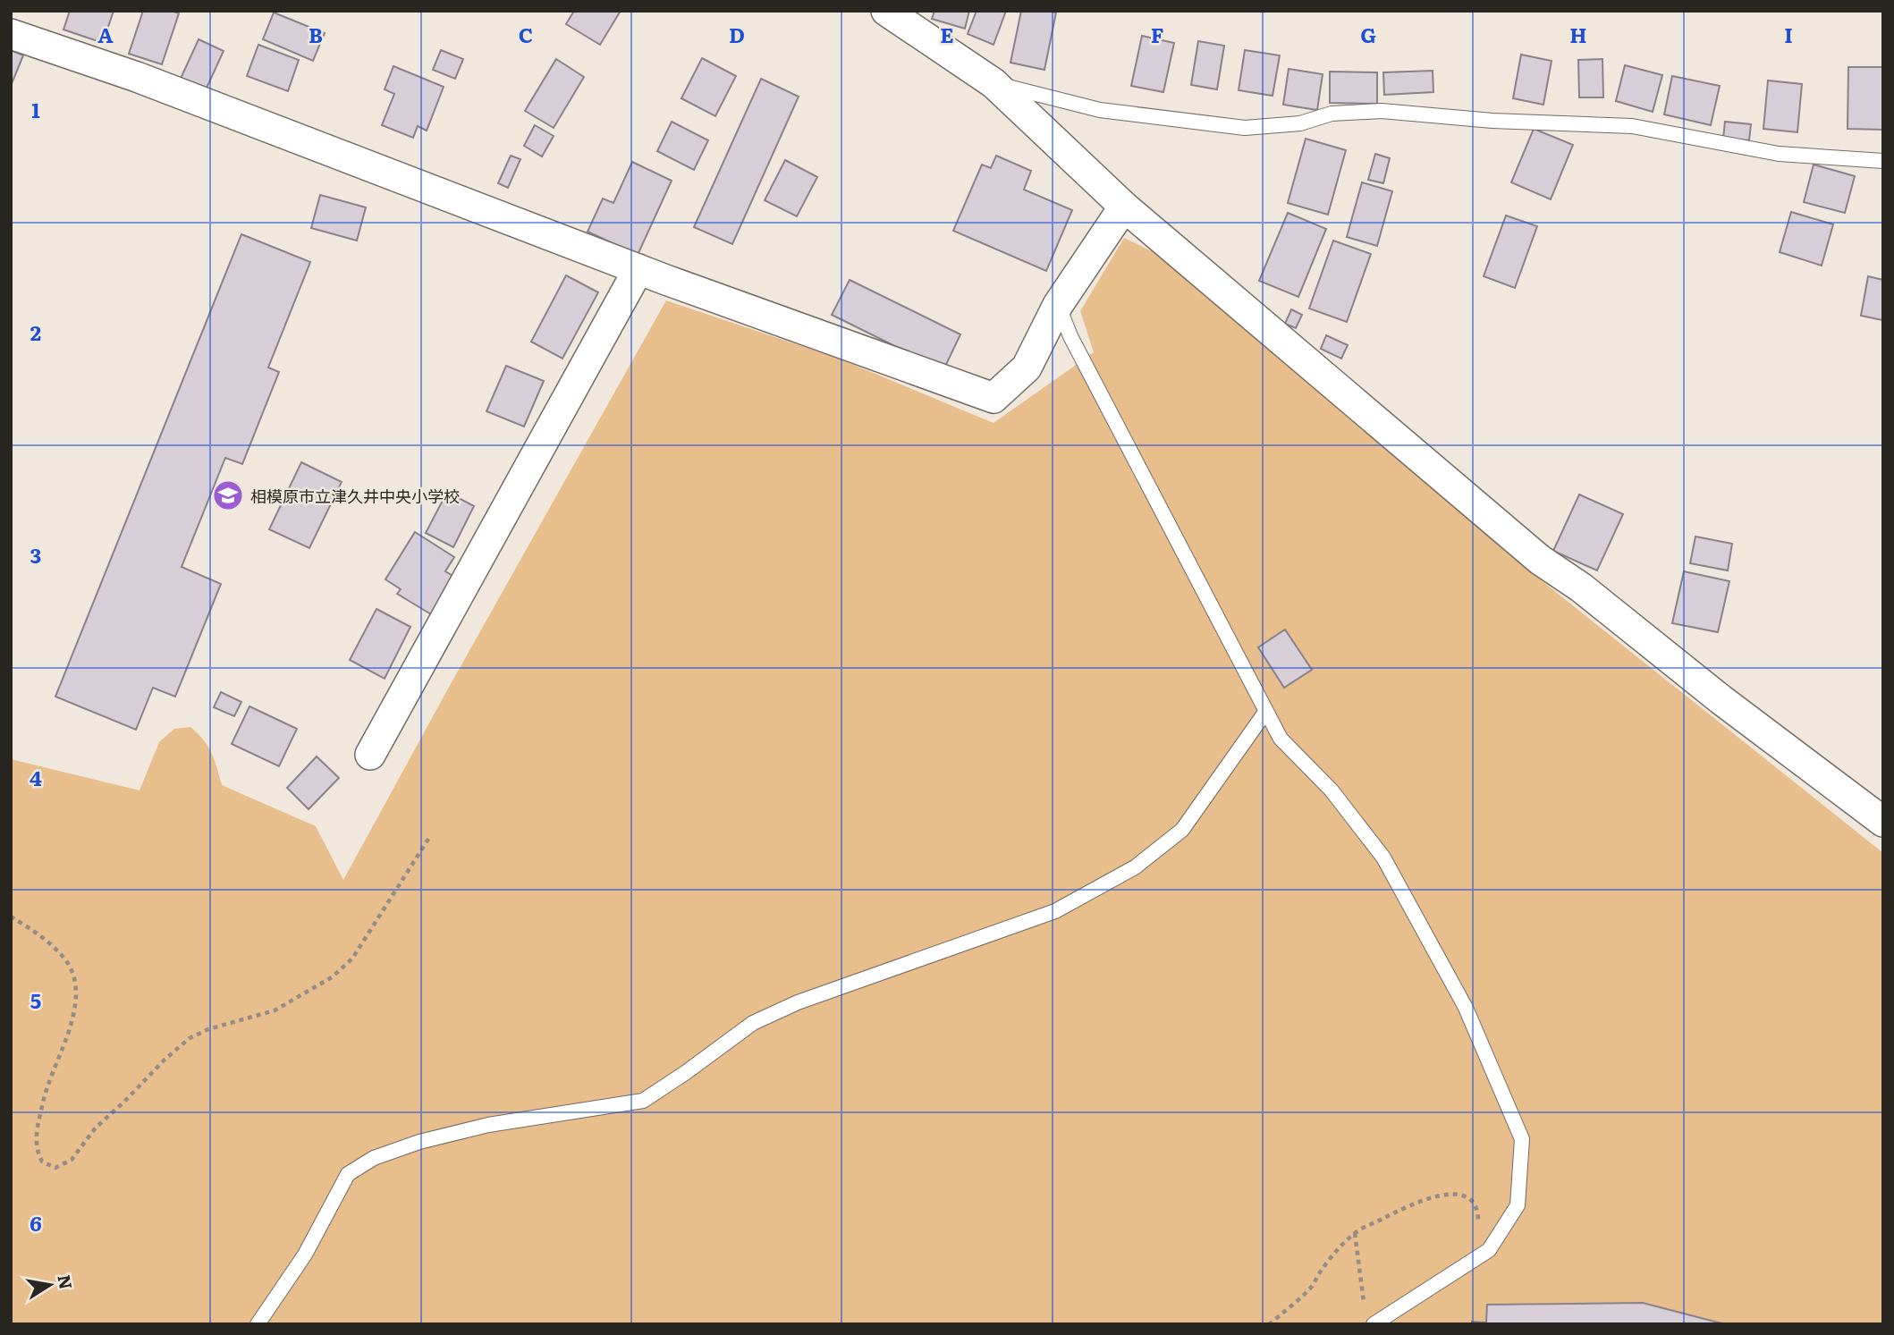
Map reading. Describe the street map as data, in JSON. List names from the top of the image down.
{
  "places": {
    "school or university": ["相模原市立津久井中央小学校"]
  },
  "north": "right",
  "grid": {
    "columns": [
      "A",
      "B",
      "C",
      "D",
      "E",
      "F",
      "G",
      "H",
      "I"
    ],
    "rows": [
      "1",
      "2",
      "3",
      "4",
      "5",
      "6"
    ]
  }
}
